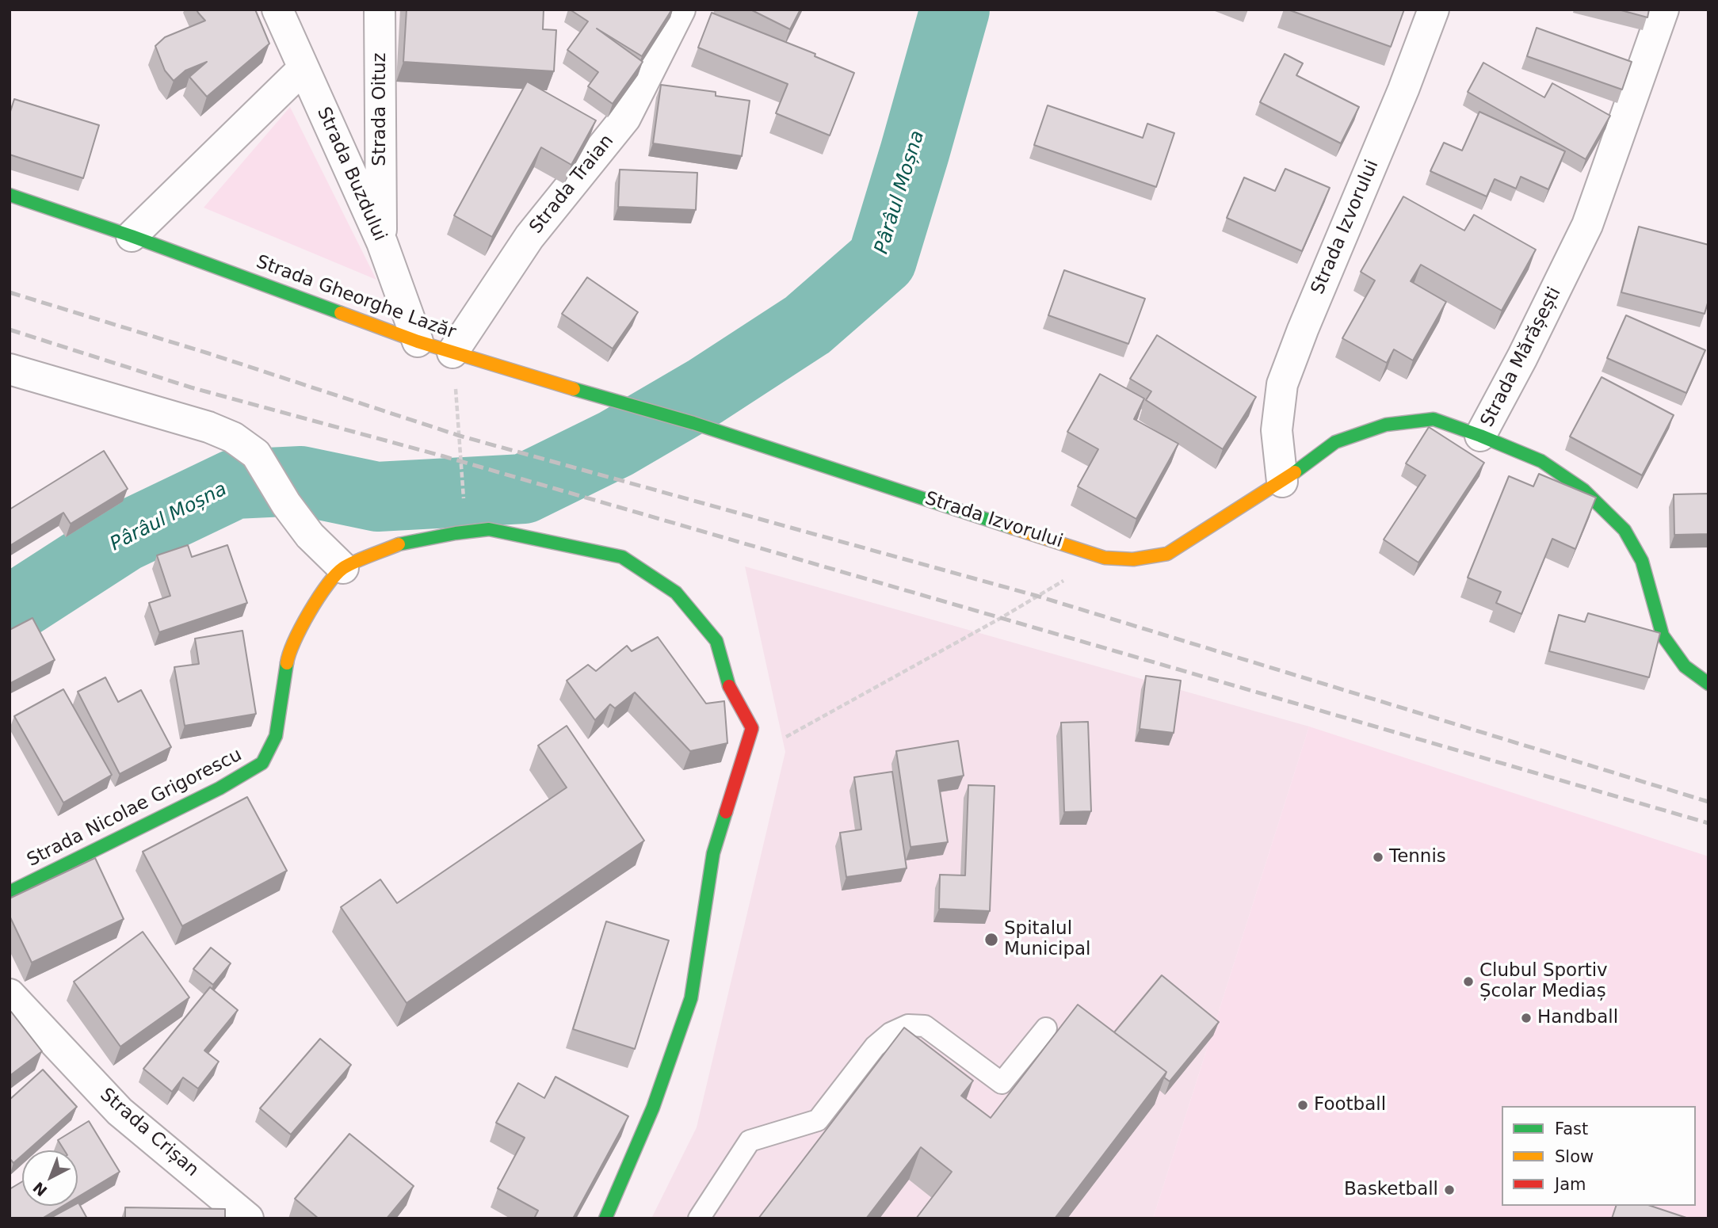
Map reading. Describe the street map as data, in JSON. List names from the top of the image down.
{
  "streets": {
    "street": [
      "Strada Oituz",
      "Strada Buzdului",
      "Strada Traian",
      "Strada Izvorului",
      "Strada Gheorghe Lazăr",
      "Strada Mărășești",
      "Strada Nicolae Grigorescu",
      "Strada Crișan"
    ]
  },
  "crossings": [
    ["Strada Oituz", "Strada Buzdului"],
    ["Strada Buzdului", "Strada Gheorghe Lazăr"],
    ["Strada Traian", "Strada Gheorghe Lazăr"],
    ["Strada Izvorului", "Strada Gheorghe Lazăr"],
    ["Strada Izvorului", "Strada Mărășești"]
  ],
  "water": ["Pârâul Moșna"],
  "places": [
    "Tennis",
    "Spitalul Municipal",
    "Clubul Sportiv Școlar Mediaș",
    "Handball",
    "Football",
    "Basketball"
  ],
  "legend": ["Fast", "Slow", "Jam"],
  "north": "bottom left"
}
